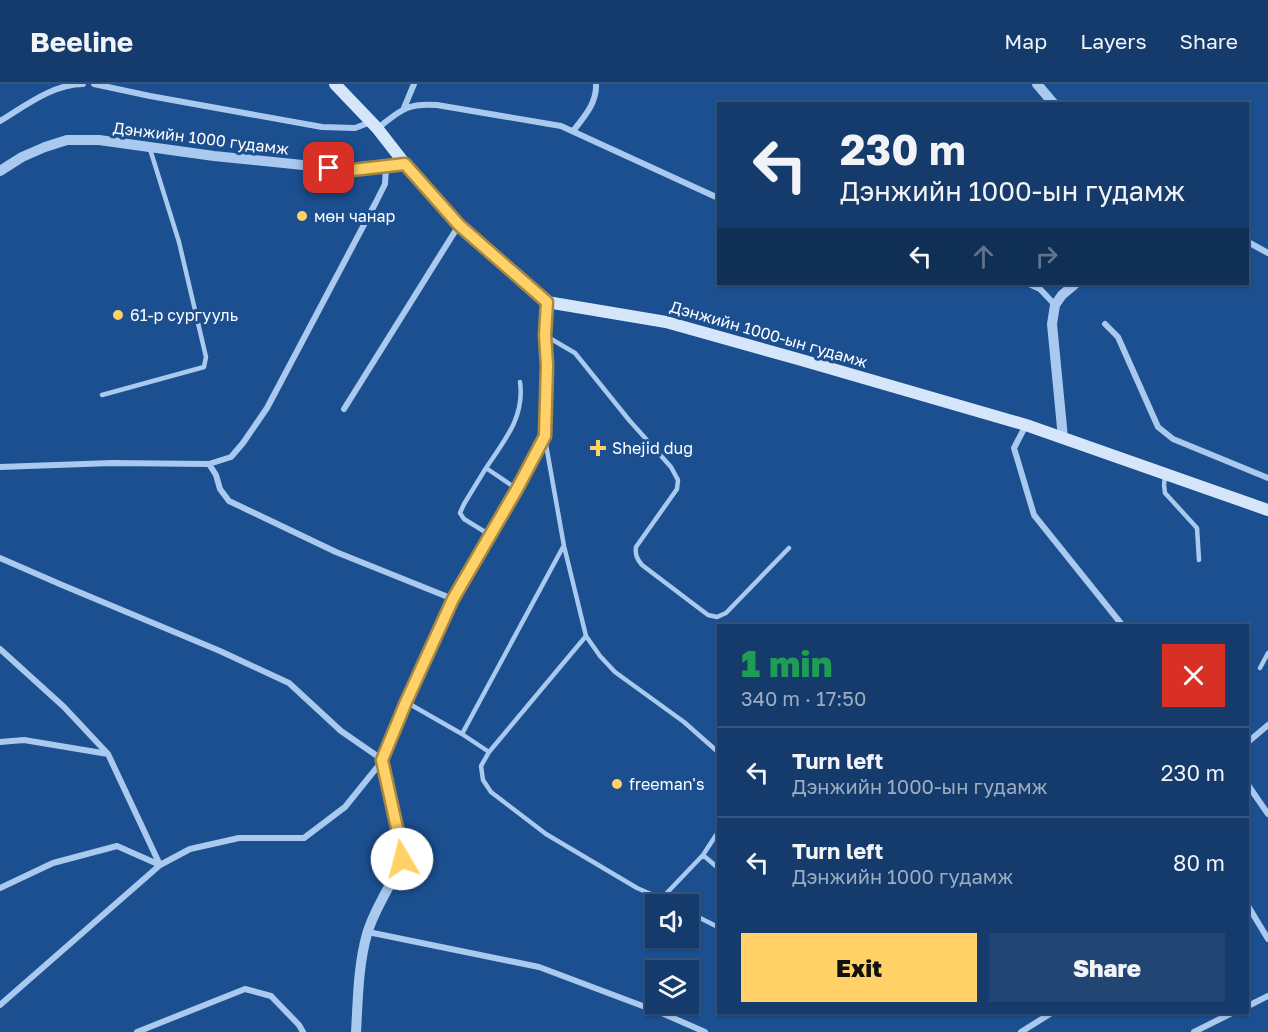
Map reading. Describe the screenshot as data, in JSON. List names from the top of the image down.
{
  "streets": {
    "main road": ["Дэнжийн 1000-ын гудамж"],
    "street": ["Дэнжийн 1000 гудамж"]
  },
  "places": {
    "other": ["мөн чанар", "61-р сургууль", "freeman's"],
    "health": ["Shejid dug"]
  },
  "page": {
    "header": "Beeline",
    "nav": ["Map", "Layers", "Share"],
    "turn": ["230 m", "Дэнжийн 1000-ын гудамж"],
    "heading": ["1 min", "340 m · 17:50"],
    "list": [
      {
        "name": "Turn left",
        "note": "Дэнжийн 1000-ын гудамж",
        "value": "230 m"
      },
      {
        "name": "Turn left",
        "note": "Дэнжийн 1000 гудамж",
        "value": "80 m"
      }
    ],
    "buttons": ["Exit", "Share"]
  }
}
